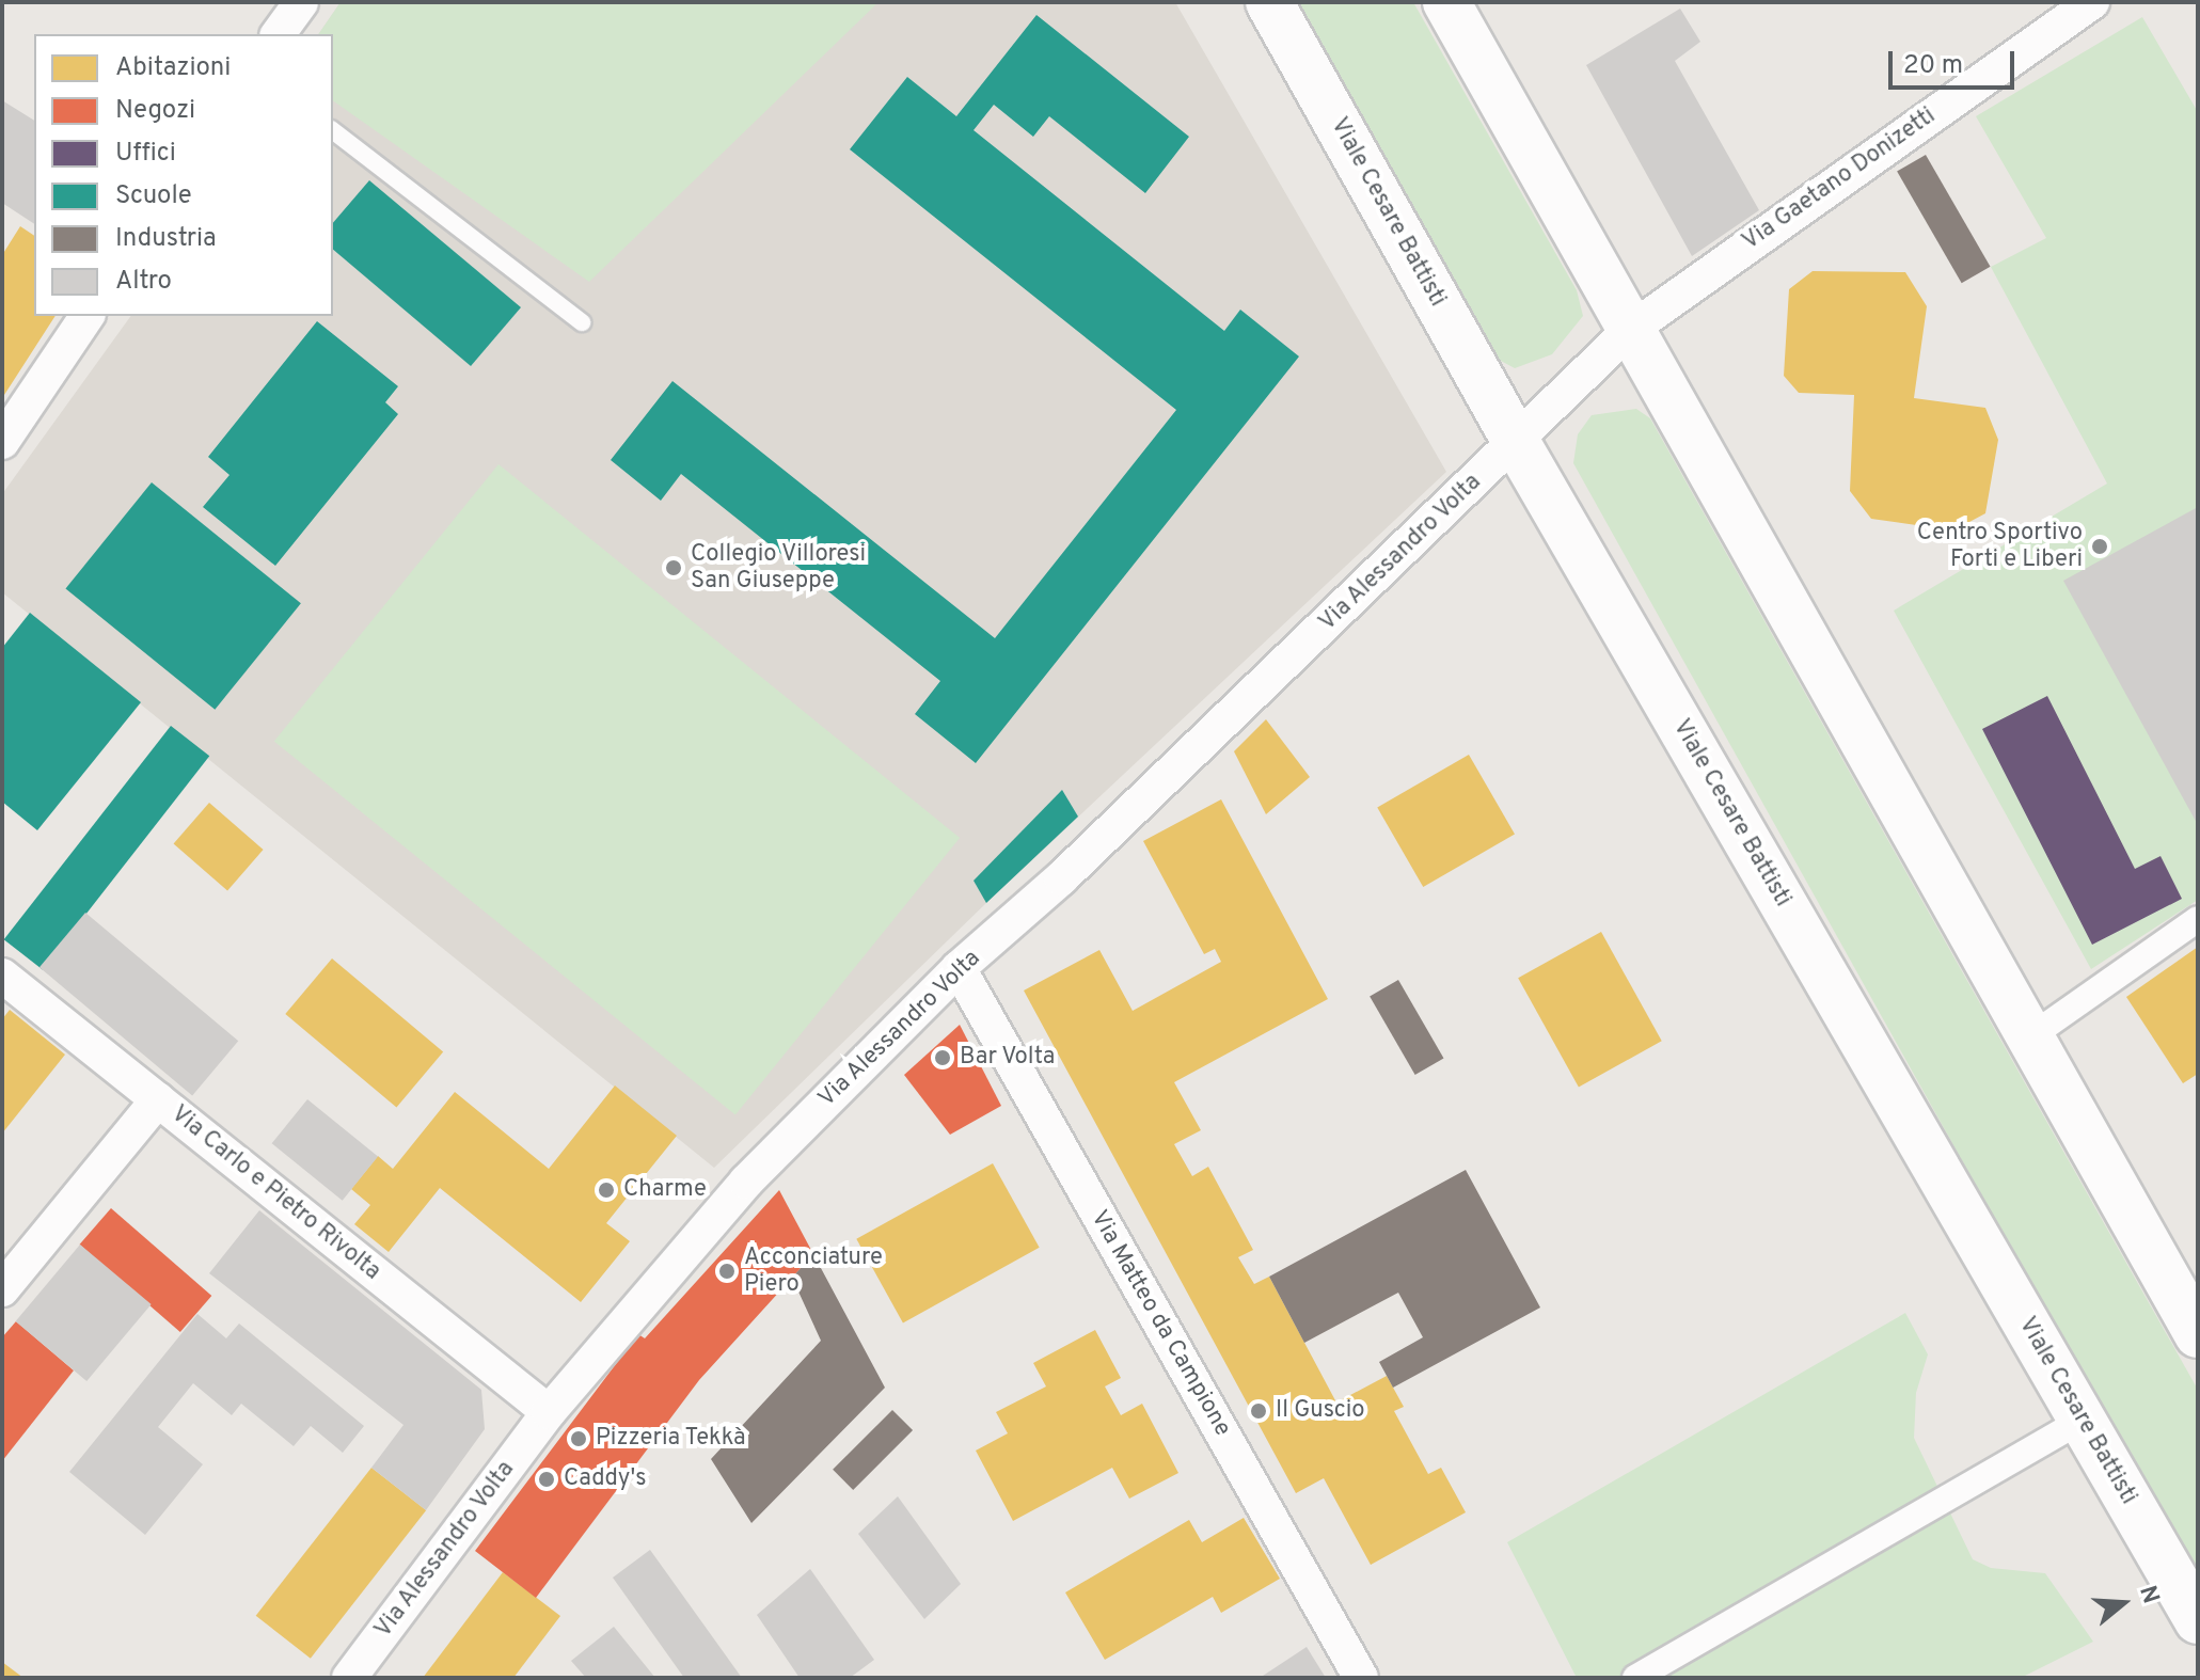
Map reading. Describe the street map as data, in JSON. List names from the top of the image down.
{
  "streets": {
    "main road": ["Viale Cesare Battisti"],
    "street": [
      "Via Gaetano Donizetti",
      "Via Alessandro Volta",
      "Via Carlo e Pietro Rivolta",
      "Via Matteo da Campione"
    ]
  },
  "crossings": [
    ["Via Gaetano Donizetti", "Viale Cesare Battisti"],
    ["Via Gaetano Donizetti", "Via Alessandro Volta"],
    ["Viale Cesare Battisti", "Via Alessandro Volta"],
    ["Via Alessandro Volta", "Via Carlo e Pietro Rivolta"],
    ["Via Alessandro Volta", "Via Matteo da Campione"]
  ],
  "places": [
    "Centro Sportivo Forti e Liberi",
    "Collegio Villoresi San Giuseppe",
    "Bar Volta",
    "Charme",
    "Acconciature Piero",
    "Il Guscio",
    "Pizzeria Tekkà",
    "Caddy's"
  ],
  "legend": [
    "Abitazioni",
    "Negozi",
    "Uffici",
    "Scuole",
    "Industria",
    "Altro"
  ],
  "scale_bar": "20 m",
  "north": "right"
}
